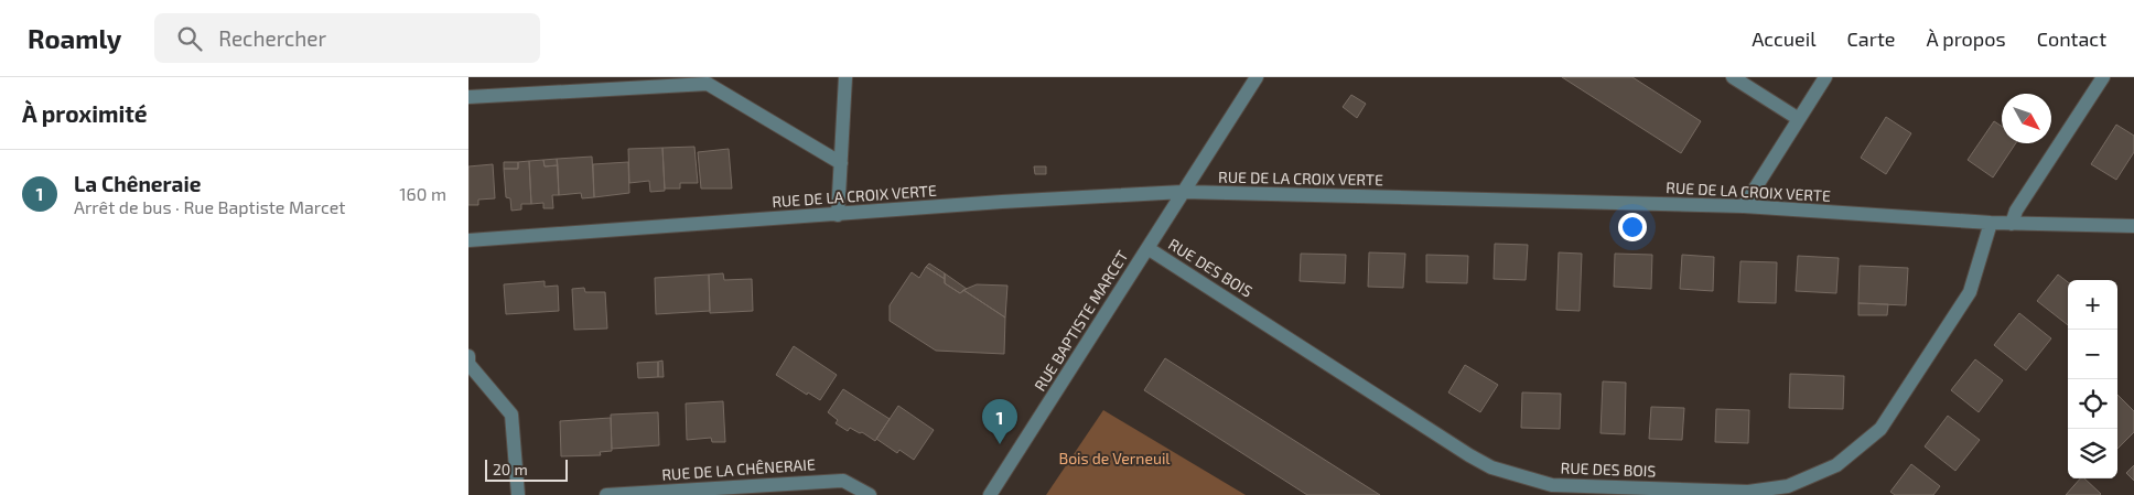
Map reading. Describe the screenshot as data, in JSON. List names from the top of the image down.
{
  "streets": {
    "street": [
      "RUE DE LA CROIX VERTE",
      "RUE DES BOIS",
      "RUE BAPTISTE MARCET",
      "RUE DE LA CHÊNERAIE"
    ]
  },
  "crossings": [
    ["RUE DE LA CROIX VERTE", "RUE DES BOIS"],
    ["RUE DE LA CROIX VERTE", "RUE BAPTISTE MARCET"],
    ["RUE DES BOIS", "RUE BAPTISTE MARCET"]
  ],
  "parks": ["Bois de Verneuil"],
  "scale_bar": "20 m",
  "north": "bottom right",
  "page": {
    "header": "Roamly",
    "search": "Rechercher",
    "nav": [
      "Accueil",
      "Carte",
      "À propos",
      "Contact"
    ],
    "heading": "À proximité",
    "list": [
      {
        "mark": "1",
        "name": "La Chêneraie",
        "note": "Arrêt de bus · Rue Baptiste Marcet",
        "value": "160 m"
      }
    ],
    "map_buttons": ["+", "−"],
    "pins": "1",
    "scale": "20 m"
  }
}
